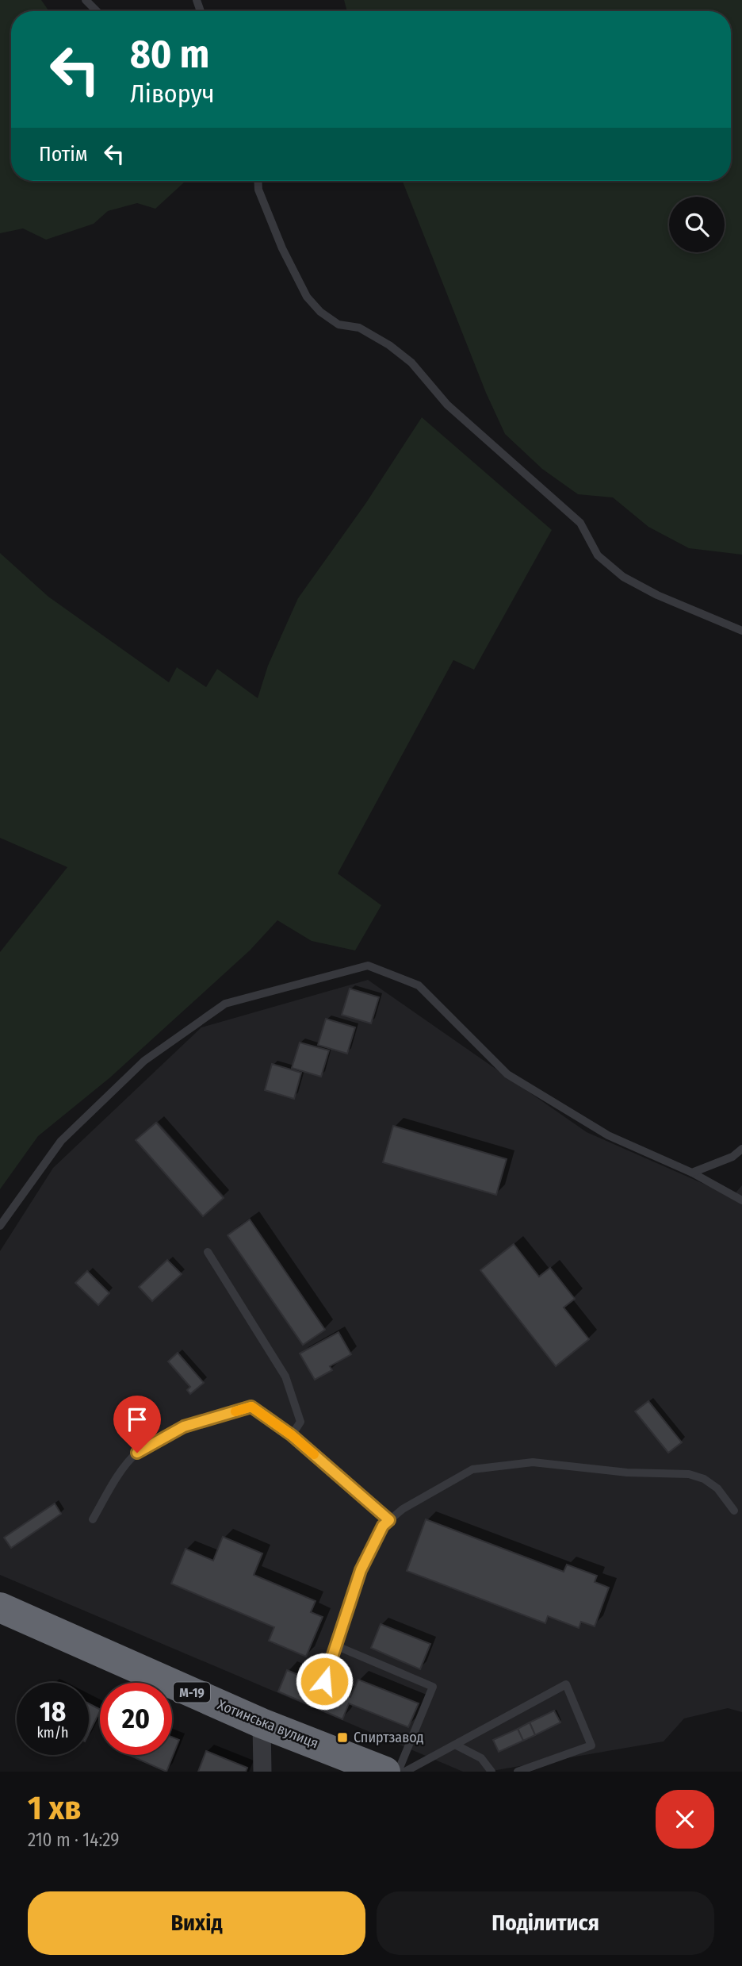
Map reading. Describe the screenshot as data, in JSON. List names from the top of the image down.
{
  "streets": {
    "highway": ["М-19", "Хотинська вулиця"]
  },
  "places": {
    "transit": ["Спиртзавод"]
  },
  "page": {
    "turn": ["80 m", "Ліворуч"],
    "then": "Потім",
    "speed": "18 km/h",
    "limit": "20",
    "heading": ["1 хв", "210 m · 14:29"],
    "buttons": ["Вихід", "Поділитися"]
  }
}
